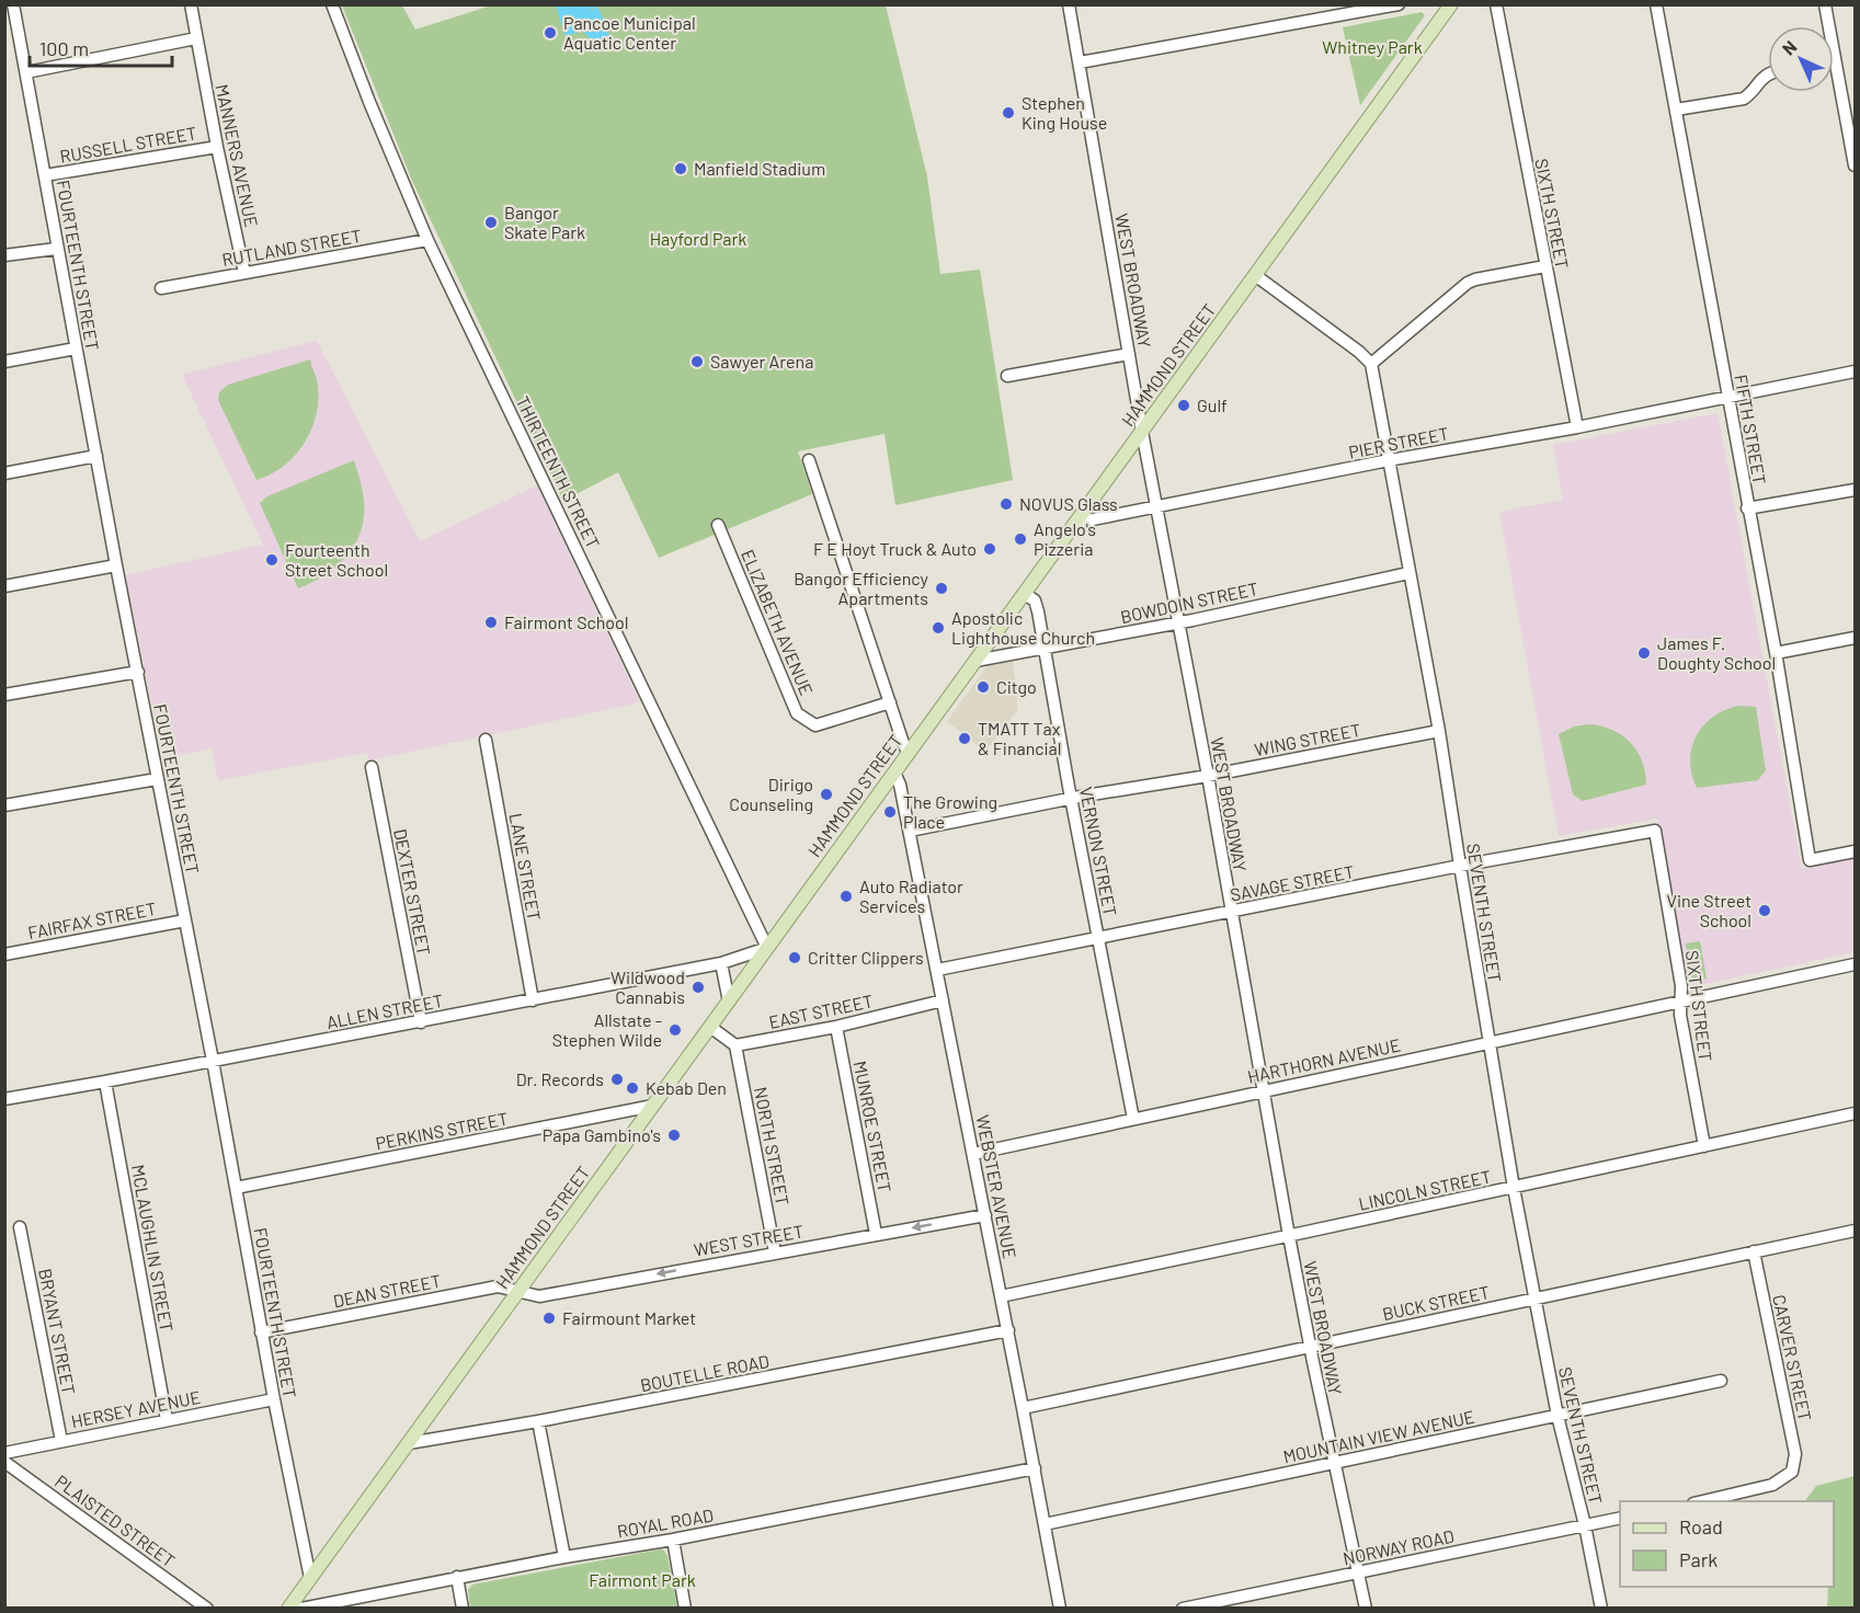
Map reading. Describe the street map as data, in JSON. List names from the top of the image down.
{
  "streets": {
    "main road": ["HAMMOND STREET"],
    "street": [
      "RUSSELL STREET",
      "MANNERS AVENUE",
      "SIXTH STREET",
      "RUTLAND STREET",
      "FOURTEENTH STREET",
      "WEST BROADWAY",
      "FIFTH STREET",
      "PIER STREET",
      "THIRTEENTH STREET",
      "BOWDOIN STREET",
      "ELIZABETH AVENUE",
      "WING STREET",
      "VERNON STREET",
      "LANE STREET",
      "SAVAGE STREET",
      "DEXTER STREET",
      "SEVENTH STREET",
      "FAIRFAX STREET",
      "ALLEN STREET",
      "EAST STREET",
      "HARTHORN AVENUE",
      "MUNROE STREET",
      "PERKINS STREET",
      "NORTH STREET",
      "WEBSTER AVENUE",
      "LINCOLN STREET",
      "WEST STREET",
      "MCLAUGHLIN STREET",
      "DEAN STREET",
      "BUCK STREET",
      "BRYANT STREET",
      "CARVER STREET",
      "BOUTELLE ROAD",
      "HERSEY AVENUE",
      "MOUNTAIN VIEW AVENUE",
      "PLAISTED STREET",
      "ROYAL ROAD",
      "NORWAY ROAD"
    ]
  },
  "crossings": [
    ["RUSSELL STREET", "MANNERS AVENUE"],
    ["RUSSELL STREET", "FOURTEENTH STREET"],
    ["MANNERS AVENUE", "RUTLAND STREET"],
    ["SIXTH STREET", "PIER STREET"],
    ["SIXTH STREET", "SAVAGE STREET"],
    ["SIXTH STREET", "HARTHORN AVENUE"],
    ["SIXTH STREET", "LINCOLN STREET"],
    ["RUTLAND STREET", "THIRTEENTH STREET"],
    ["FOURTEENTH STREET", "HAMMOND STREET"],
    ["FOURTEENTH STREET", "FAIRFAX STREET"],
    ["FOURTEENTH STREET", "ALLEN STREET"],
    ["FOURTEENTH STREET", "PERKINS STREET"],
    ["FOURTEENTH STREET", "DEAN STREET"],
    ["FOURTEENTH STREET", "HERSEY AVENUE"],
    ["WEST BROADWAY", "HAMMOND STREET"],
    ["WEST BROADWAY", "PIER STREET"],
    ["WEST BROADWAY", "BOWDOIN STREET"],
    ["WEST BROADWAY", "WING STREET"],
    ["WEST BROADWAY", "SAVAGE STREET"],
    ["WEST BROADWAY", "HARTHORN AVENUE"],
    ["WEST BROADWAY", "LINCOLN STREET"],
    ["WEST BROADWAY", "BUCK STREET"],
    ["WEST BROADWAY", "MOUNTAIN VIEW AVENUE"],
    ["WEST BROADWAY", "NORWAY ROAD"],
    ["HAMMOND STREET", "PIER STREET"],
    ["HAMMOND STREET", "THIRTEENTH STREET"],
    ["HAMMOND STREET", "BOWDOIN STREET"],
    ["HAMMOND STREET", "VERNON STREET"],
    ["HAMMOND STREET", "ALLEN STREET"],
    ["HAMMOND STREET", "PERKINS STREET"],
    ["HAMMOND STREET", "WEBSTER AVENUE"],
    ["HAMMOND STREET", "WEST STREET"],
    ["HAMMOND STREET", "DEAN STREET"],
    ["HAMMOND STREET", "BOUTELLE ROAD"],
    ["FIFTH STREET", "PIER STREET"],
    ["PIER STREET", "SEVENTH STREET"],
    ["THIRTEENTH STREET", "ALLEN STREET"],
    ["BOWDOIN STREET", "VERNON STREET"],
    ["BOWDOIN STREET", "SEVENTH STREET"],
    ["WING STREET", "VERNON STREET"],
    ["WING STREET", "SEVENTH STREET"],
    ["WING STREET", "WEBSTER AVENUE"],
    ["VERNON STREET", "SAVAGE STREET"],
    ["VERNON STREET", "HARTHORN AVENUE"],
    ["LANE STREET", "ALLEN STREET"],
    ["SAVAGE STREET", "SEVENTH STREET"],
    ["SAVAGE STREET", "WEBSTER AVENUE"],
    ["DEXTER STREET", "ALLEN STREET"],
    ["SEVENTH STREET", "HARTHORN AVENUE"],
    ["SEVENTH STREET", "LINCOLN STREET"],
    ["SEVENTH STREET", "BUCK STREET"],
    ["SEVENTH STREET", "MOUNTAIN VIEW AVENUE"],
    ["SEVENTH STREET", "NORWAY ROAD"],
    ["ALLEN STREET", "MCLAUGHLIN STREET"],
    ["EAST STREET", "MUNROE STREET"],
    ["EAST STREET", "NORTH STREET"],
    ["EAST STREET", "WEBSTER AVENUE"],
    ["HARTHORN AVENUE", "WEBSTER AVENUE"],
    ["MUNROE STREET", "WEST STREET"],
    ["NORTH STREET", "WEST STREET"],
    ["WEBSTER AVENUE", "LINCOLN STREET"],
    ["WEBSTER AVENUE", "WEST STREET"],
    ["WEBSTER AVENUE", "BUCK STREET"],
    ["WEBSTER AVENUE", "BOUTELLE ROAD"],
    ["WEBSTER AVENUE", "MOUNTAIN VIEW AVENUE"],
    ["WEBSTER AVENUE", "ROYAL ROAD"],
    ["WEST STREET", "DEAN STREET"],
    ["MCLAUGHLIN STREET", "HERSEY AVENUE"],
    ["BUCK STREET", "CARVER STREET"],
    ["BRYANT STREET", "HERSEY AVENUE"]
  ],
  "one_way": ["WEST STREET"],
  "parks": ["Whitney Park", "Hayford Park", "Fairmont Park"],
  "places": [
    "Pancoe Municipal Aquatic Center",
    "Stephen King House",
    "Manfield Stadium",
    "Bangor Skate Park",
    "Sawyer Arena",
    "Gulf",
    "NOVUS Glass",
    "Angelo's Pizzeria",
    "F E Hoyt Truck & Auto",
    "Fourteenth Street School",
    "Bangor Efficiency Apartments",
    "Fairmont School",
    "Apostolic Lighthouse Church",
    "James F. Doughty School",
    "Citgo",
    "TMATT Tax & Financial",
    "Dirigo Counseling",
    "The Growing Place",
    "Auto Radiator Services",
    "Vine Street School",
    "Critter Clippers",
    "Wildwood Cannabis",
    "Allstate - Stephen Wilde",
    "Dr. Records",
    "Kebab Den",
    "Papa Gambino's",
    "Fairmount Market"
  ],
  "legend": ["Road", "Park"],
  "scale_bar": "100 m",
  "north": "top left"
}
